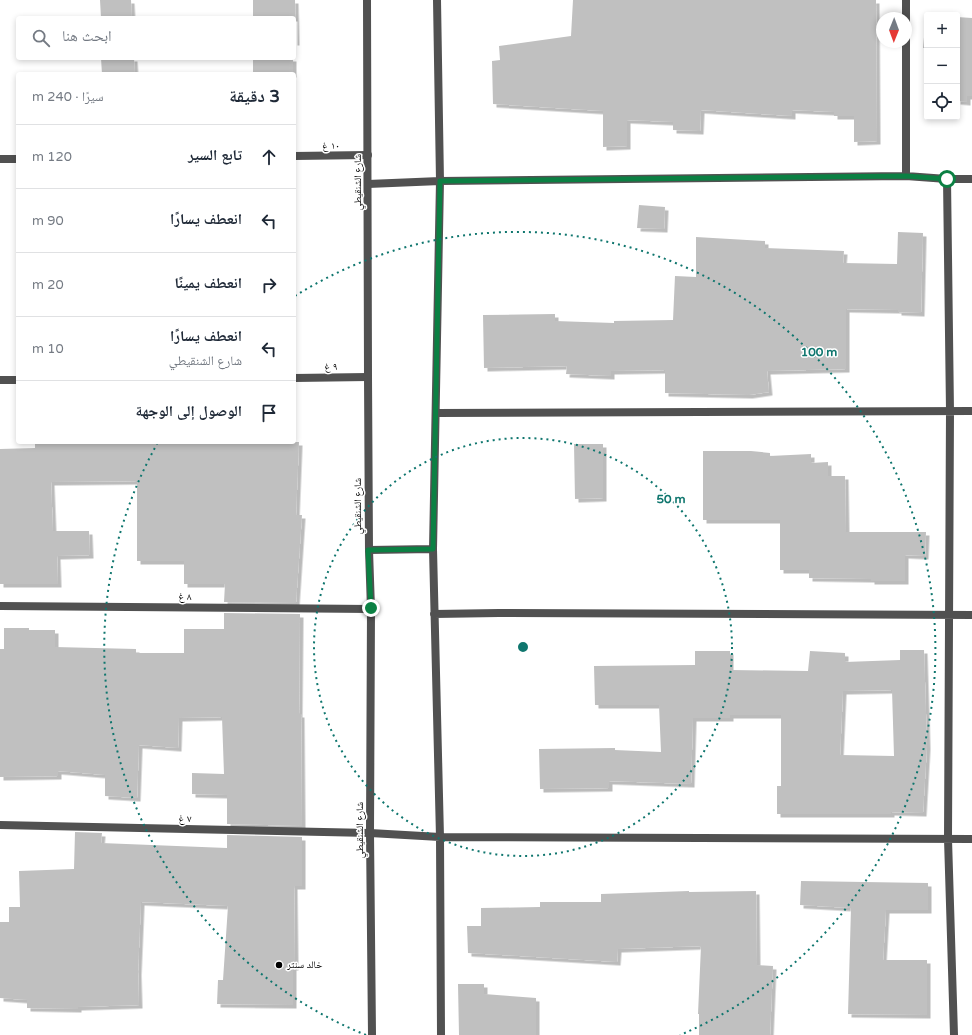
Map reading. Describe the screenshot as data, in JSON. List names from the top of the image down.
{
  "streets": {
    "street": [
      "١٠ غ",
      "شارع الشنقيطي",
      "٩ غ",
      "٨ غ",
      "٧ غ"
    ]
  },
  "crossings": [
    ["١٠ غ", "شارع الشنقيطي"],
    ["شارع الشنقيطي", "٩ غ"],
    ["شارع الشنقيطي", "٨ غ"],
    ["شارع الشنقيطي", "٧ غ"]
  ],
  "places": ["خالد سنتر"],
  "north": "bottom",
  "page": {
    "map_buttons": ["+", "−"],
    "search": "ابحث هنا",
    "heading": ["3 دقيقة", "سيرًا · 240 m"],
    "list": [
      ["تابع السير", "120 m"],
      ["انعطف يسارًا", "90 m"],
      ["انعطف يمينًا", "20 m"],
      ["انعطف يسارًا", "شارع الشنقيطي", "10 m"],
      "الوصول إلى الوجهة"
    ]
  },
  "rings": ["100 m", "50 m"]
}
